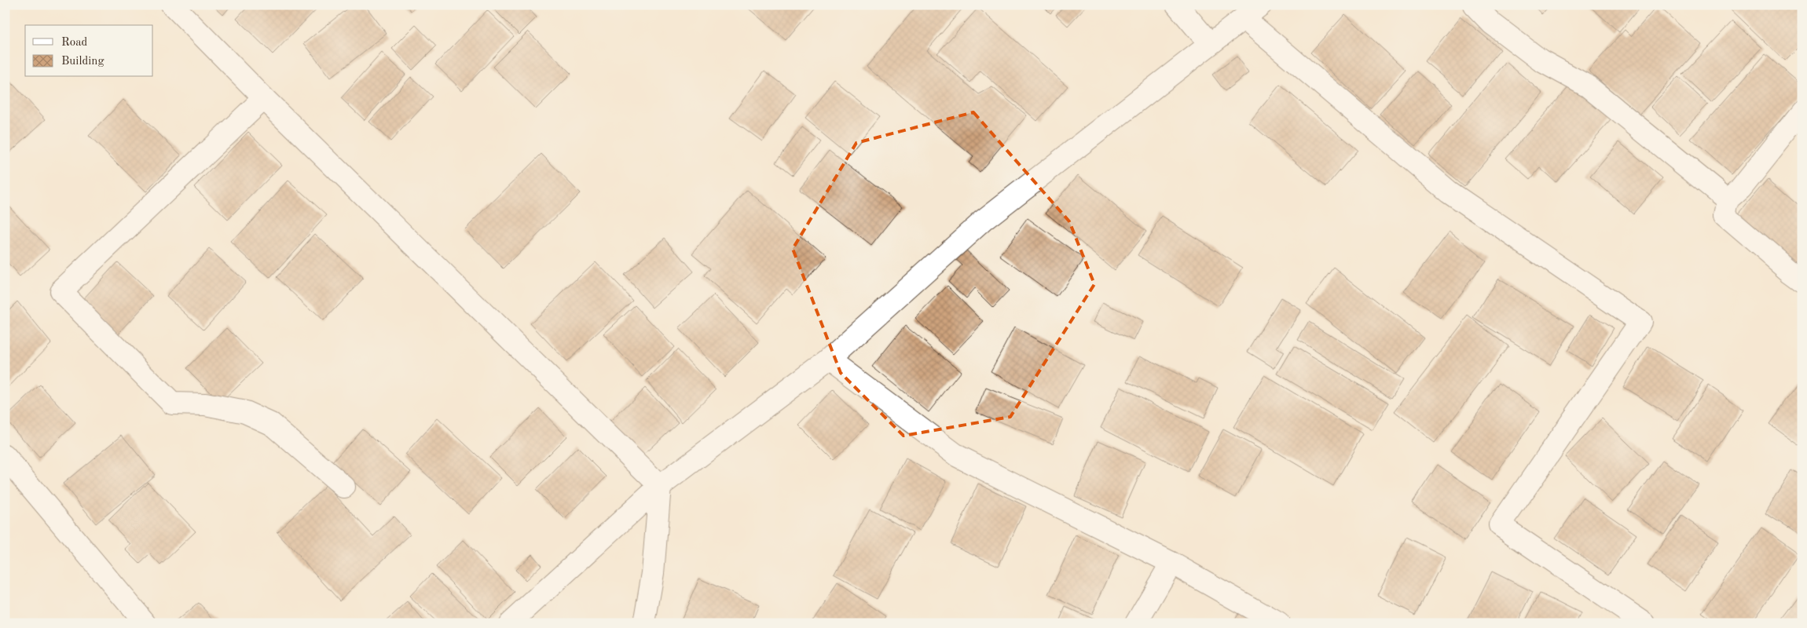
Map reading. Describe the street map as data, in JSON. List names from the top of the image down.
{
  "legend": ["Road", "Building"]
}
